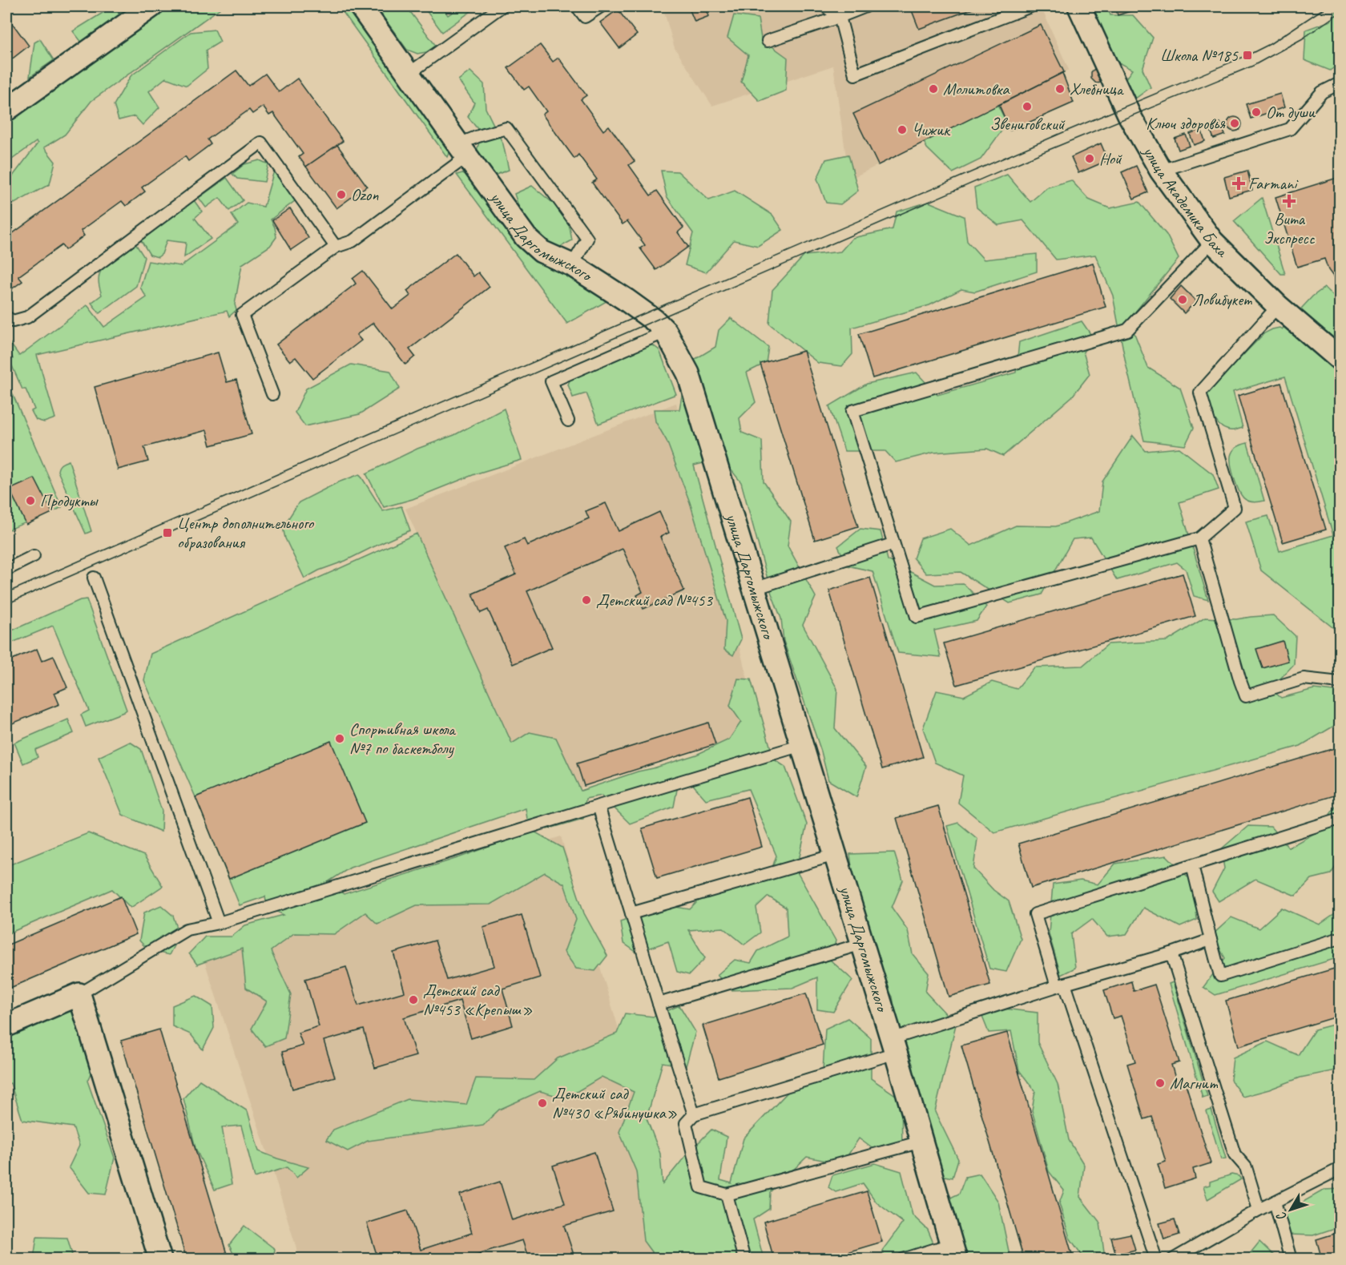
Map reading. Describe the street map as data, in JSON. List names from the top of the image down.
{
  "streets": {
    "street": ["улица Академика Баха", "улица Даргомыжского"]
  },
  "places": {
    "transit": ["Школа №185", "Центр дополнительного образования"],
    "other": [
      "Молитовка",
      "Хлебница",
      "Звениговский",
      "От души",
      "Ключ здоровья",
      "Чижик",
      "Ной",
      "Ozon",
      "Ловибукет",
      "Продукты",
      "Детский сад №453",
      "Спортивная школа №7 по баскетболу",
      "Детский сад №453 «Крепыш»",
      "Магнит",
      "Детский сад №430 «Рябинушка»"
    ],
    "health": ["Farmani", "Вита Экспресс"]
  },
  "north": "bottom left"
}
